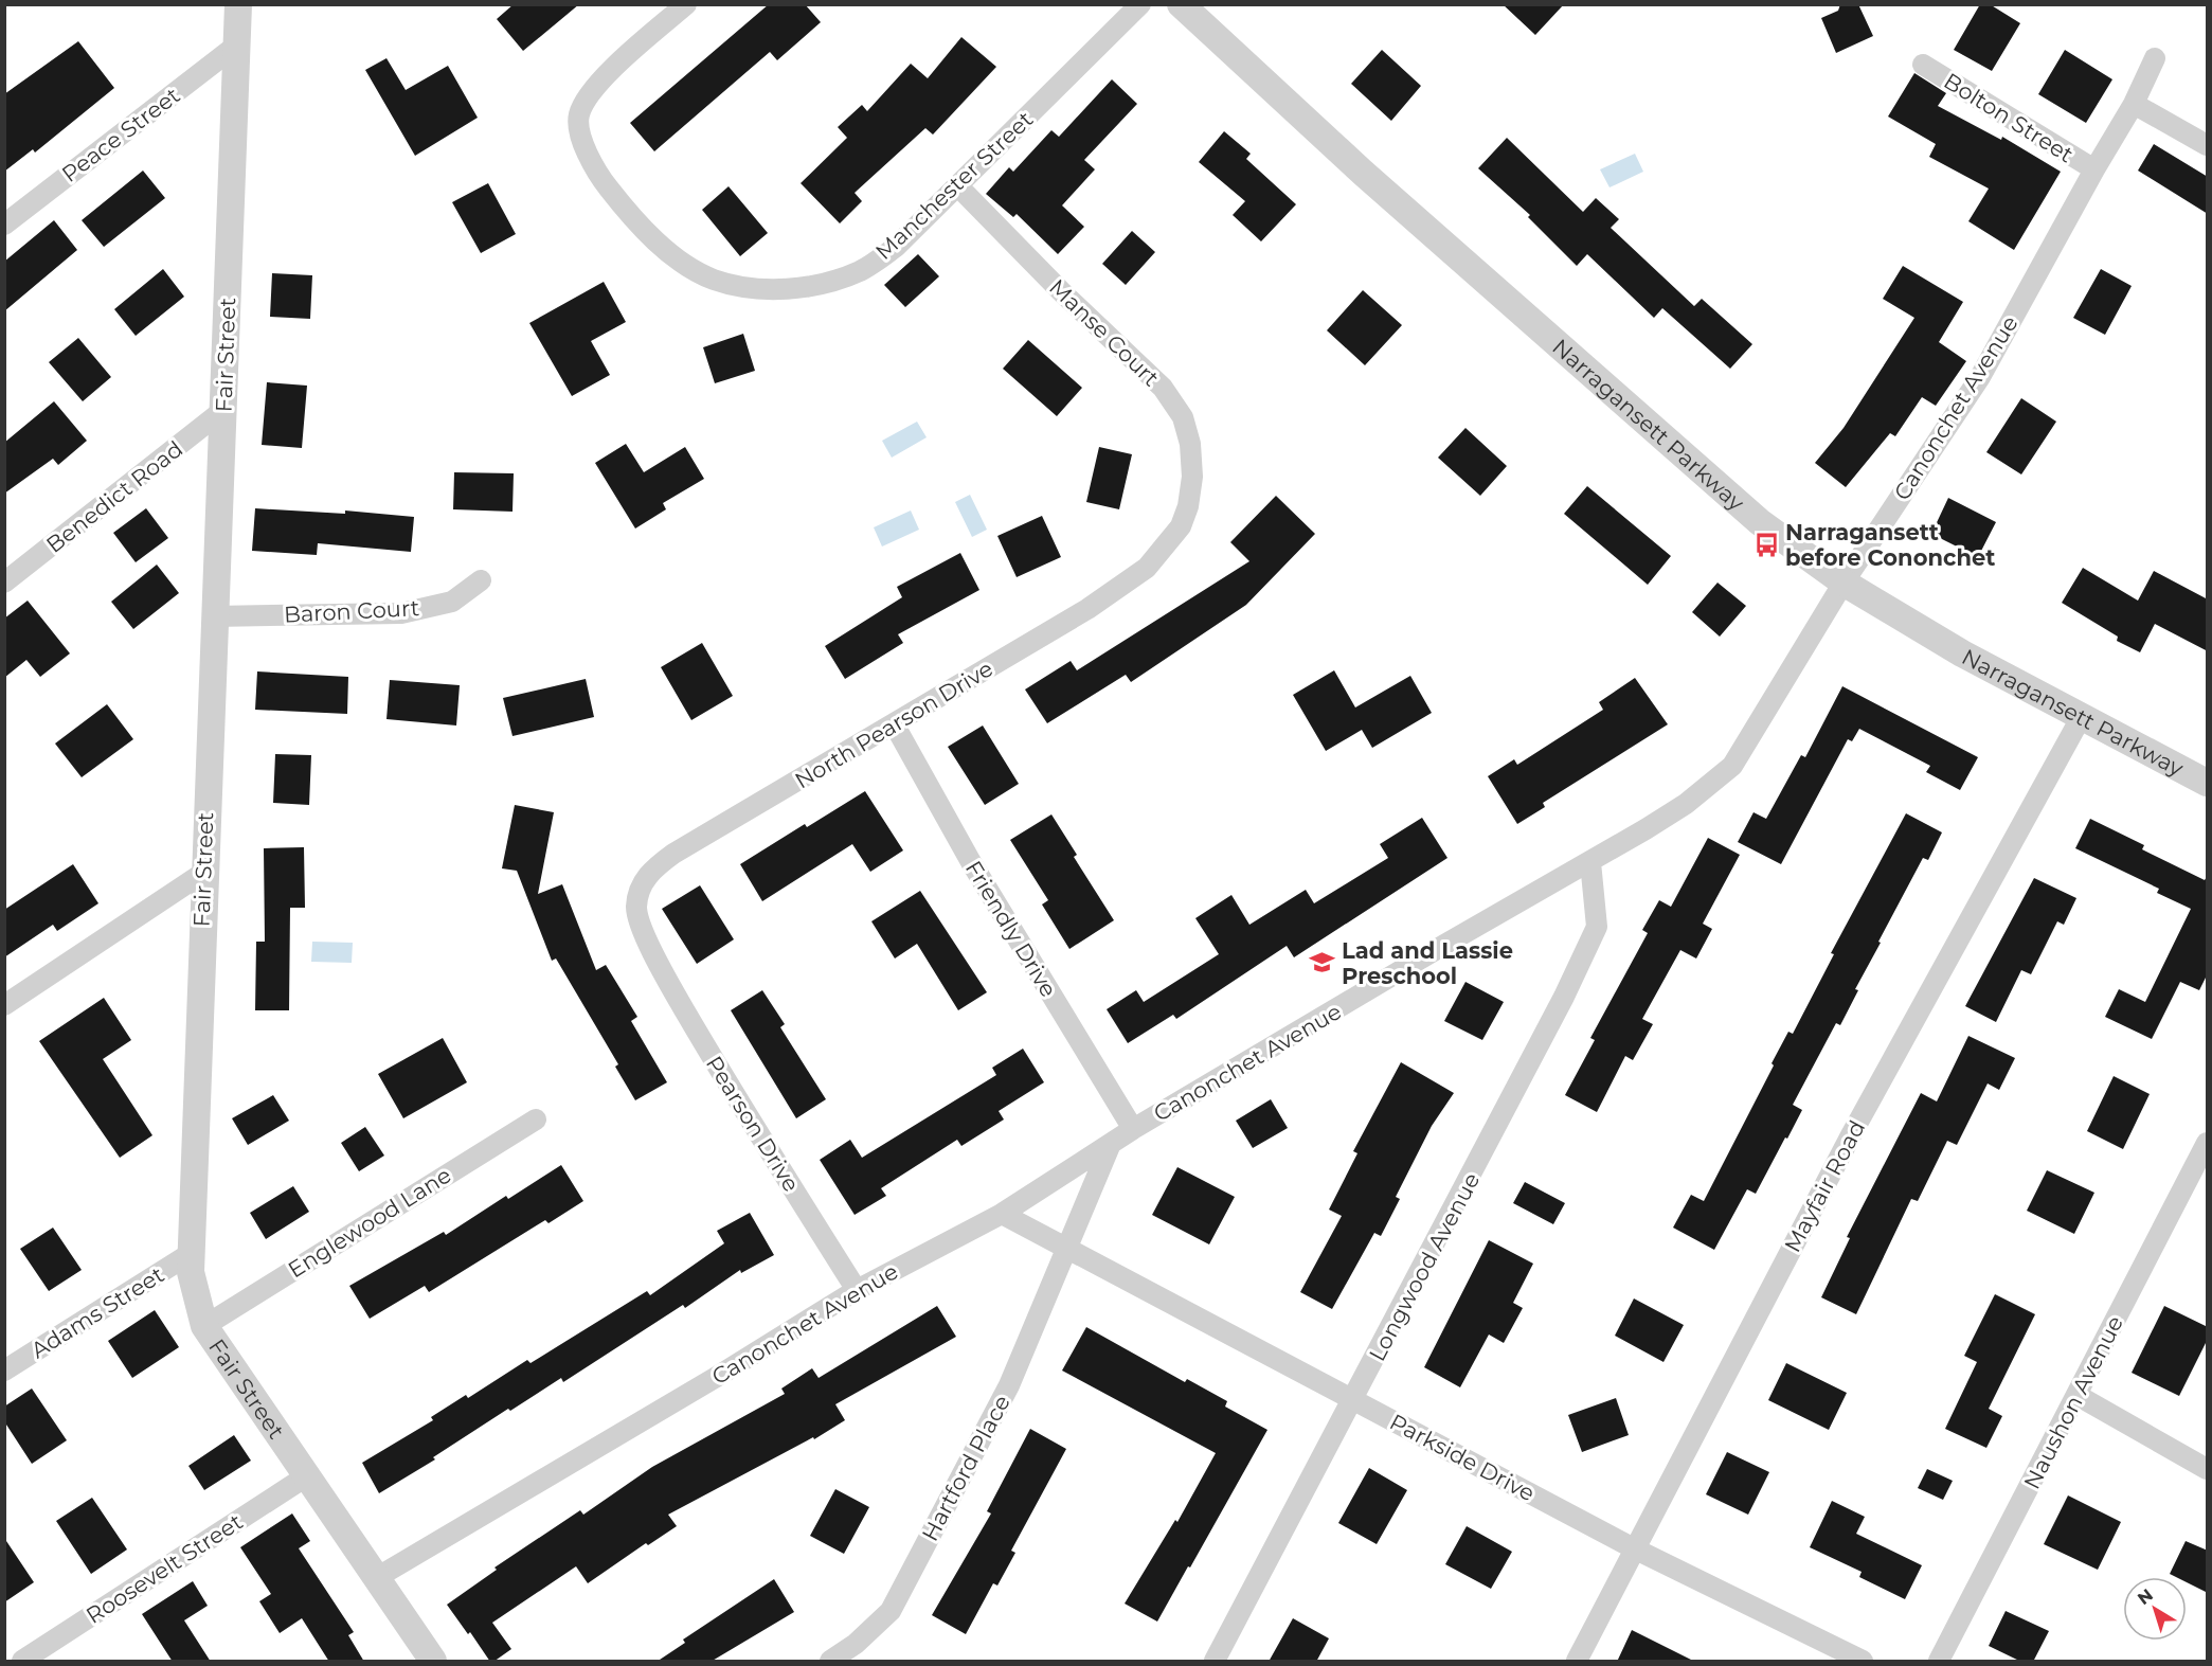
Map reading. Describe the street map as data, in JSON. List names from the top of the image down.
{
  "streets": {
    "street": [
      "Bolton Street",
      "Peace Street",
      "Manchester Street",
      "Manse Court",
      "Fair Street",
      "Canonchet Avenue",
      "Narragansett Parkway",
      "Benedict Road",
      "Baron Court",
      "North Pearson Drive",
      "Friendly Drive",
      "Pearson Drive",
      "Mayfair Road",
      "Englewood Lane",
      "Longwood Avenue",
      "Adams Street",
      "Naushon Avenue",
      "Parkside Drive",
      "Hartford Place",
      "Roosevelt Street"
    ]
  },
  "crossings": [
    ["Bolton Street", "Canonchet Avenue"],
    ["Peace Street", "Fair Street"],
    ["Manchester Street", "Manse Court"],
    ["Manse Court", "North Pearson Drive"],
    ["Fair Street", "Canonchet Avenue"],
    ["Fair Street", "Benedict Road"],
    ["Fair Street", "Baron Court"],
    ["Fair Street", "Englewood Lane"],
    ["Fair Street", "Adams Street"],
    ["Fair Street", "Roosevelt Street"],
    ["Canonchet Avenue", "Narragansett Parkway"],
    ["Canonchet Avenue", "Friendly Drive"],
    ["Canonchet Avenue", "Pearson Drive"],
    ["Canonchet Avenue", "Longwood Avenue"],
    ["Canonchet Avenue", "Hartford Place"],
    ["Narragansett Parkway", "Mayfair Road"],
    ["North Pearson Drive", "Friendly Drive"],
    ["North Pearson Drive", "Pearson Drive"],
    ["Mayfair Road", "Parkside Drive"],
    ["Longwood Avenue", "Parkside Drive"],
    ["Parkside Drive", "Hartford Place"]
  ],
  "places": {
    "bus stop": ["Narragansett before Cononchet"],
    "school or university": ["Lad and Lassie Preschool"]
  },
  "north": "top left"
}
